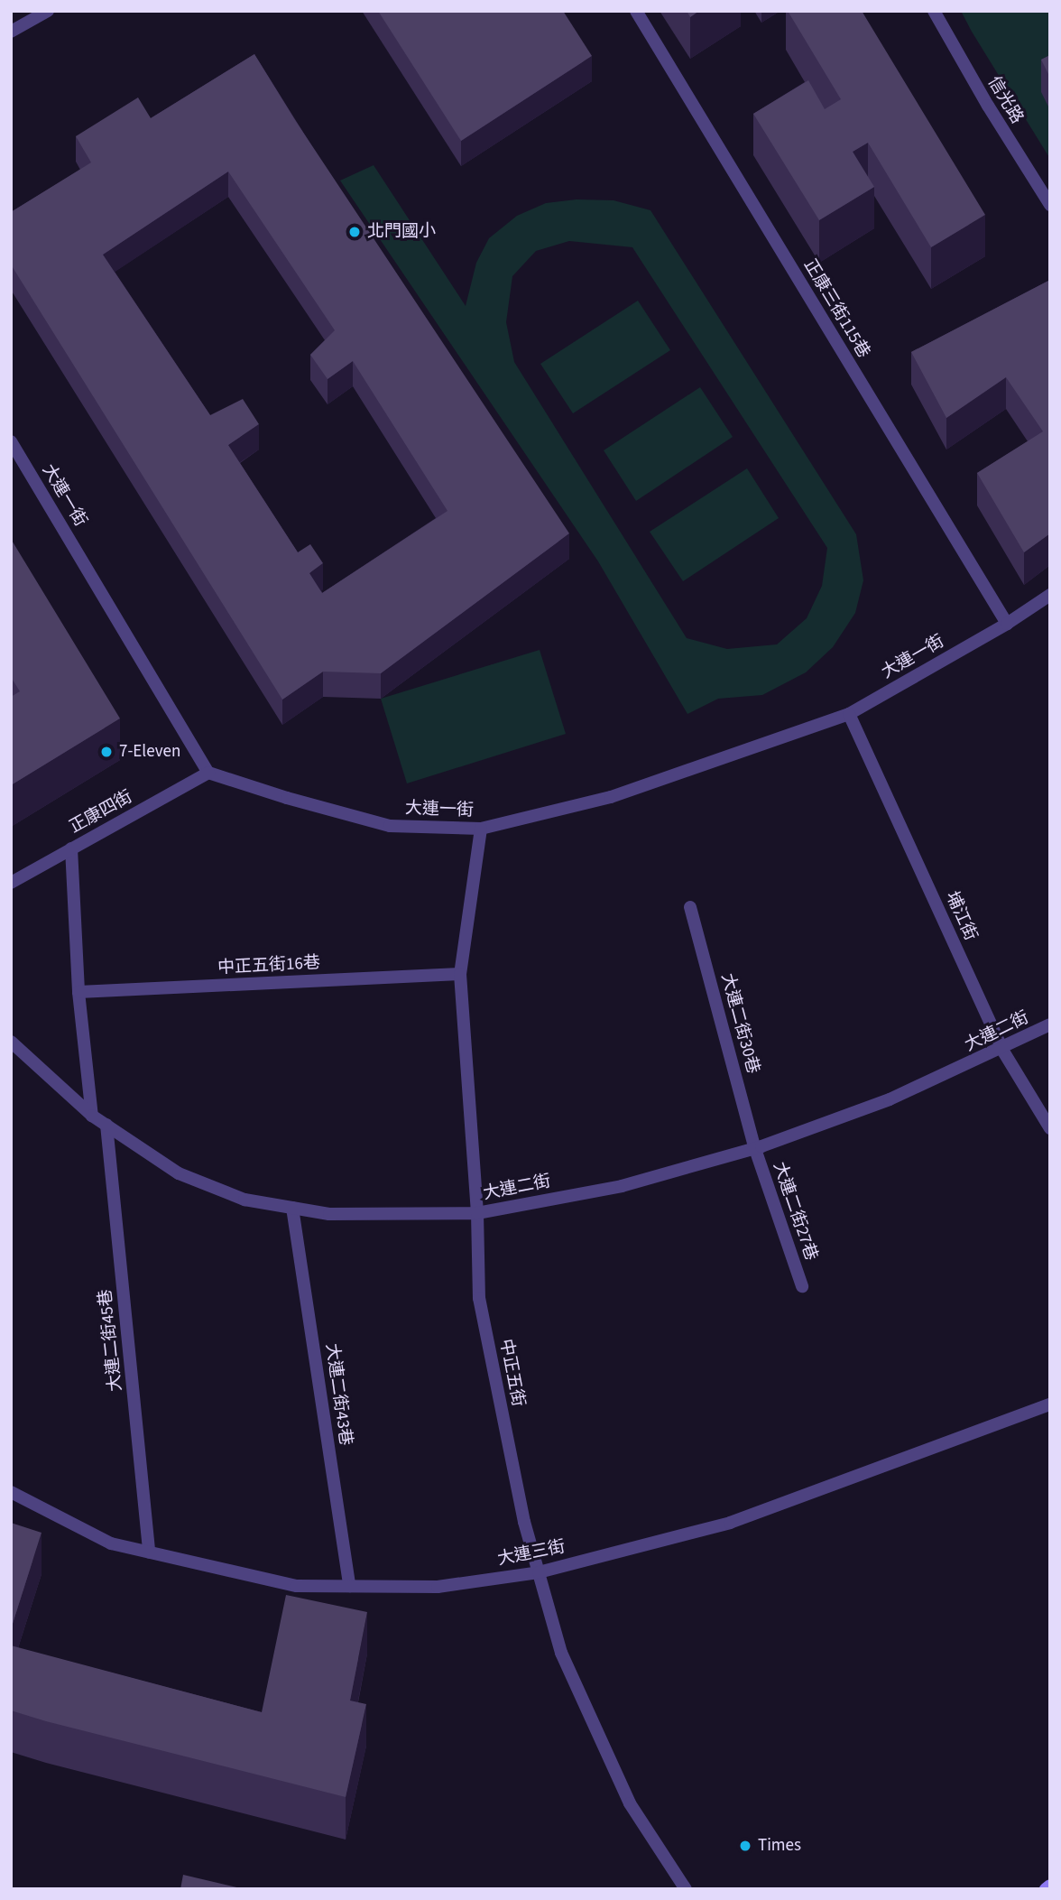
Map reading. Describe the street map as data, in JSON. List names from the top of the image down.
{
  "streets": {
    "street": [
      "信光路",
      "正康三街115巷",
      "大連一街",
      "正康四街",
      "埔江街",
      "中正五街16巷",
      "大連二街30巷",
      "大連二街",
      "大連二街27巷",
      "大連二街45巷",
      "中正五街",
      "大連二街43巷",
      "大連三街"
    ]
  },
  "crossings": [
    ["正康三街115巷", "大連一街"],
    ["大連一街", "正康四街"],
    ["大連一街", "埔江街"],
    ["大連一街", "中正五街"],
    ["埔江街", "大連二街"],
    ["中正五街16巷", "中正五街"],
    ["大連二街30巷", "大連二街"],
    ["大連二街30巷", "大連二街27巷"],
    ["大連二街", "大連二街27巷"],
    ["大連二街", "大連二街45巷"],
    ["大連二街", "中正五街"],
    ["大連二街", "大連二街43巷"],
    ["大連二街45巷", "大連三街"],
    ["中正五街", "大連三街"],
    ["大連二街43巷", "大連三街"]
  ],
  "places": ["北門國小", "7-Eleven", "Times"]
}
